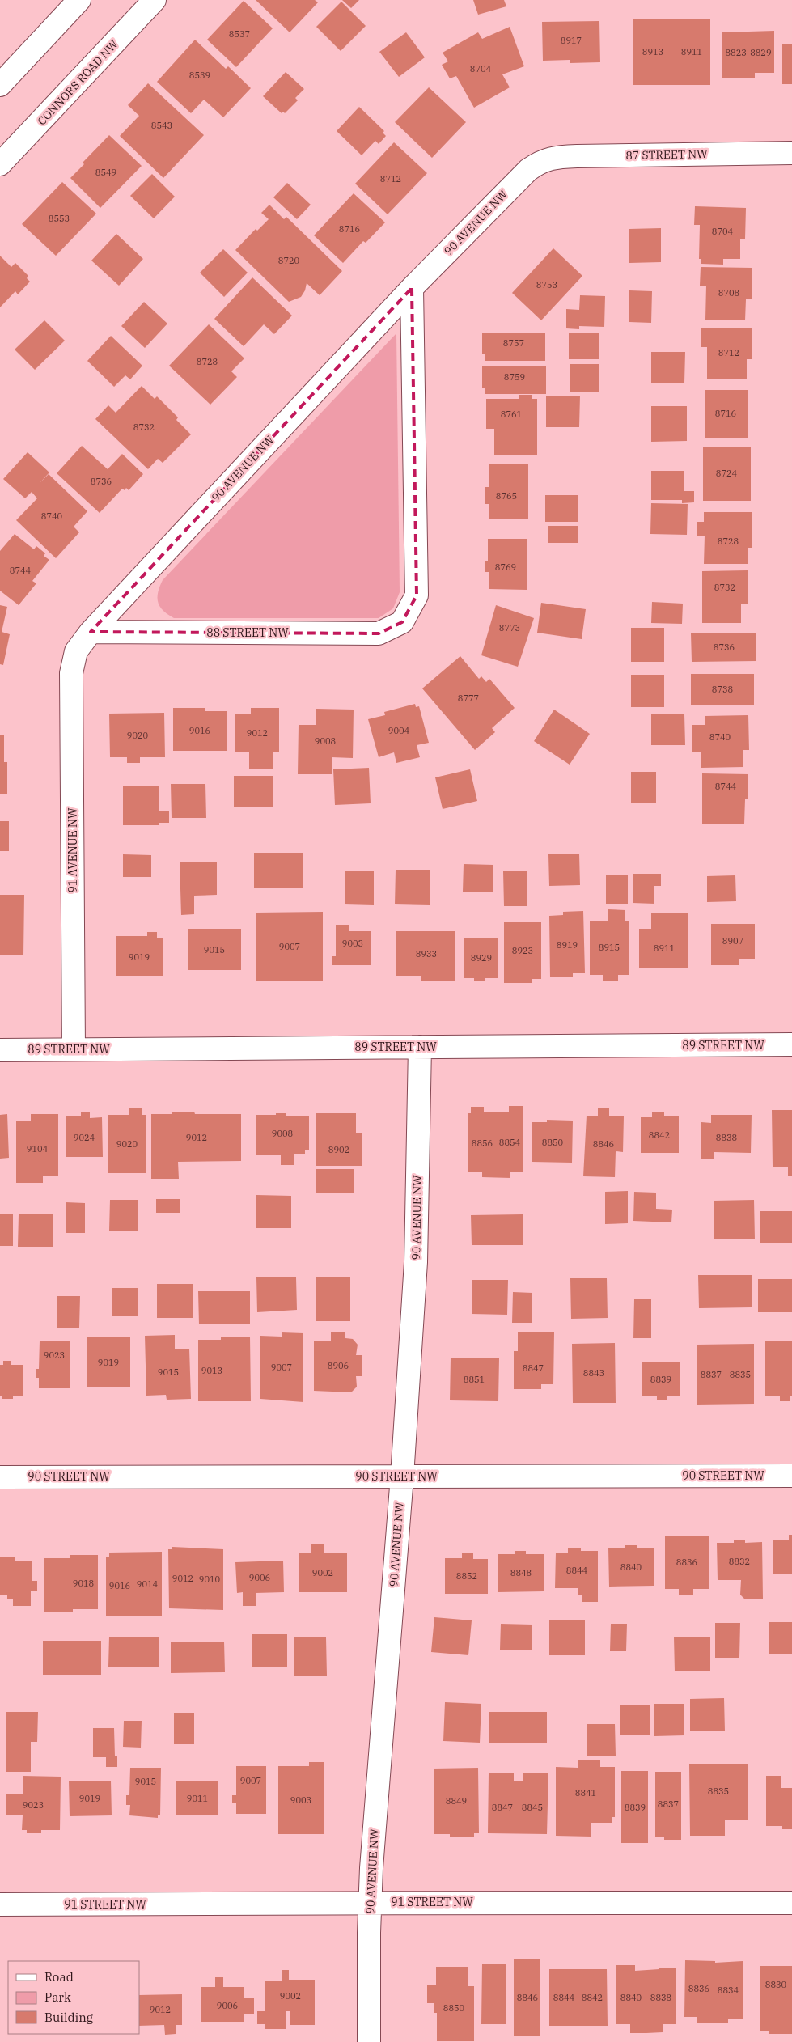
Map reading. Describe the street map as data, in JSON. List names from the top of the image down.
{
  "streets": {
    "street": [
      "CONNORS ROAD NW",
      "87 STREET NW",
      "90 AVENUE NW",
      "88 STREET NW",
      "91 AVENUE NW",
      "89 STREET NW",
      "90 STREET NW",
      "91 STREET NW"
    ]
  },
  "crossings": [
    ["87 STREET NW", "90 AVENUE NW"],
    ["90 AVENUE NW", "88 STREET NW"],
    ["90 AVENUE NW", "91 AVENUE NW"],
    ["90 AVENUE NW", "89 STREET NW"],
    ["90 AVENUE NW", "90 STREET NW"],
    ["90 AVENUE NW", "91 STREET NW"],
    ["91 AVENUE NW", "89 STREET NW"]
  ],
  "house_numbers": [
    "8537",
    "8917",
    "8913",
    "8911",
    "8823-8829",
    "8704",
    "8539",
    "8543",
    "8549",
    "8712",
    "8553",
    "8716",
    "8704",
    "8720",
    "8753",
    "8708",
    "8757",
    "8712",
    "8728",
    "8759",
    "8716",
    "8761",
    "8732",
    "8724",
    "8736",
    "8765",
    "8740",
    "8728",
    "8769",
    "8744",
    "8732",
    "8773",
    "8736",
    "8738",
    "8777",
    "9016",
    "9004",
    "9012",
    "9020",
    "8740",
    "9008",
    "8744",
    "8907",
    "9003",
    "8919",
    "9007",
    "8915",
    "8911",
    "9015",
    "8923",
    "8933",
    "9019",
    "8929",
    "9008",
    "8842",
    "9024",
    "9012",
    "8838",
    "8854",
    "8850",
    "8856",
    "9020",
    "8846",
    "9104",
    "8902",
    "9023",
    "9019",
    "8906",
    "9007",
    "8847",
    "9013",
    "9015",
    "8843",
    "8837",
    "8835",
    "8851",
    "8839",
    "8832",
    "8836",
    "8840",
    "8844",
    "9002",
    "8848",
    "8852",
    "9006",
    "9012",
    "9010",
    "9018",
    "9014",
    "9016",
    "9007",
    "9015",
    "8835",
    "8841",
    "9019",
    "9011",
    "9003",
    "8849",
    "8837",
    "9023",
    "8847",
    "8845",
    "8839",
    "8830",
    "8836",
    "8834",
    "9002",
    "8846",
    "8844",
    "8842",
    "8840",
    "8838",
    "9006",
    "8850",
    "9012"
  ],
  "legend": ["Road", "Park", "Building"]
}
